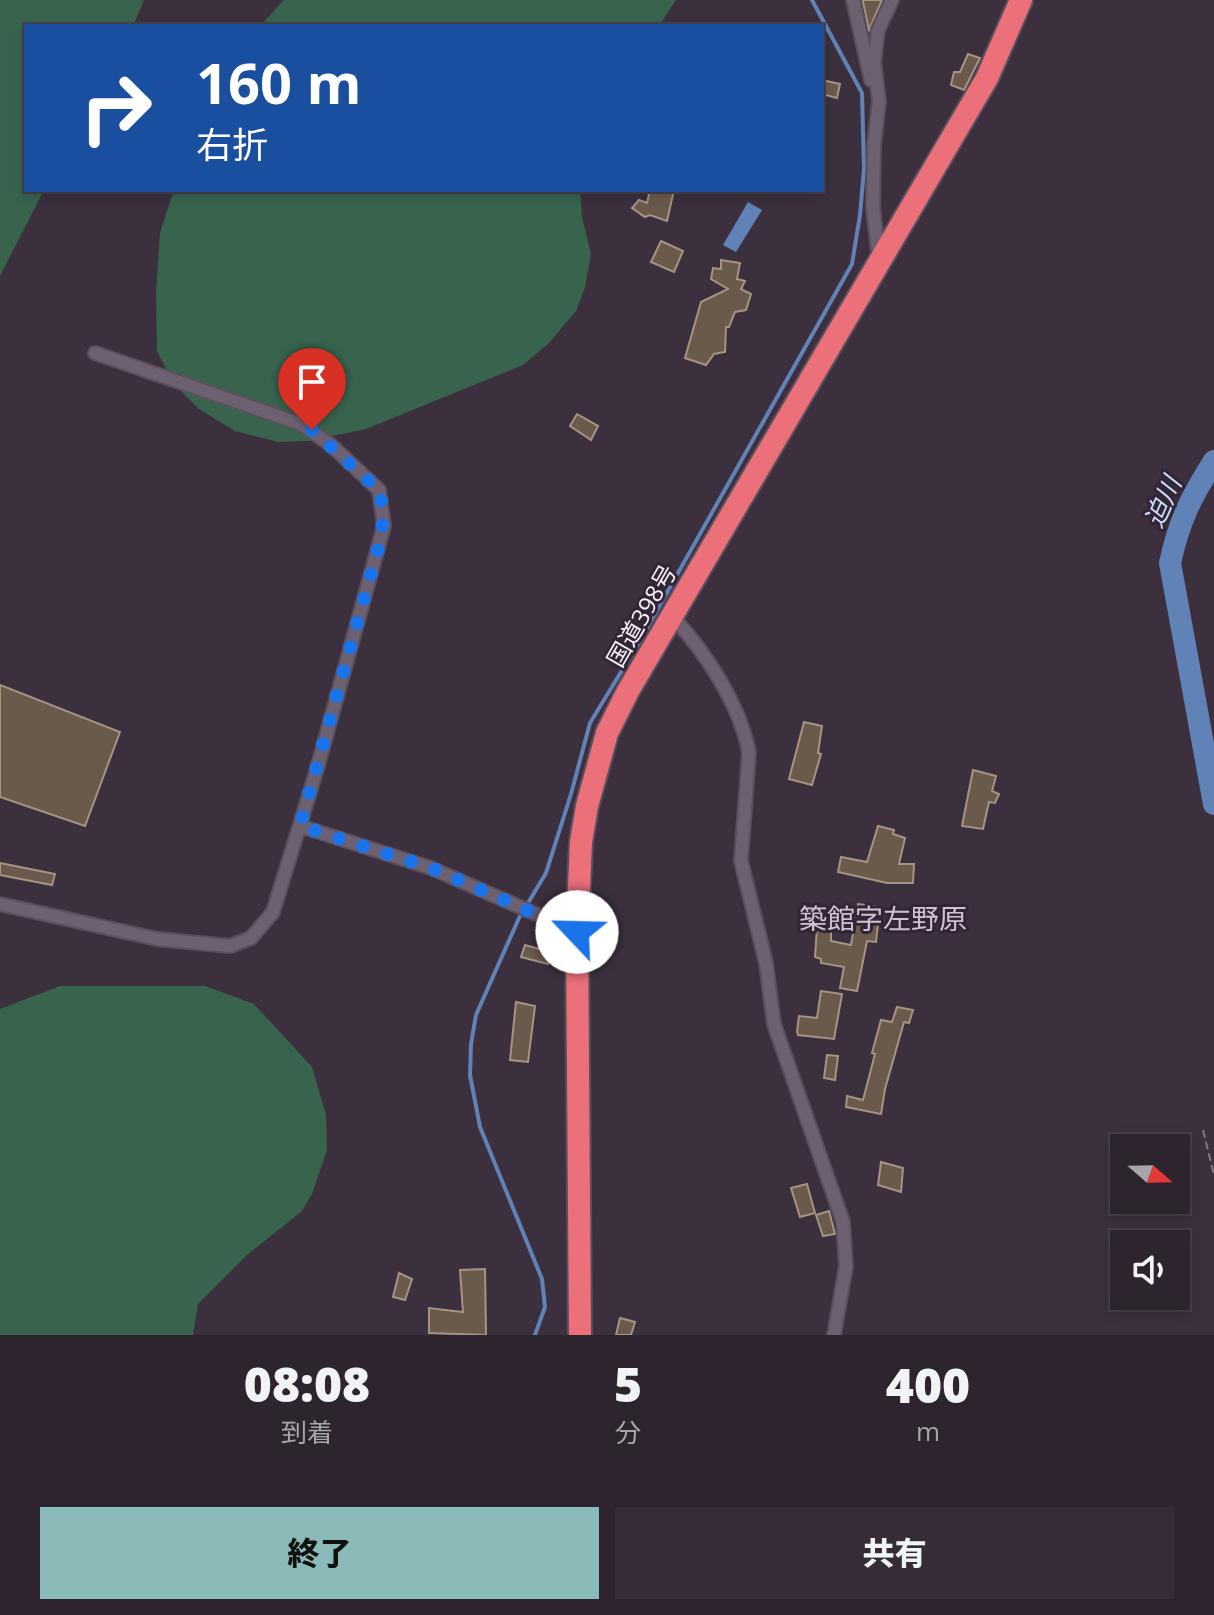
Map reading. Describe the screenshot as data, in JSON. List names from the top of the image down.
{
  "streets": {
    "highway": ["国道398号"]
  },
  "districts": ["築館字左野原"],
  "water": ["迫川"],
  "north": "right",
  "page": {
    "turn": ["160 m", "右折"],
    "eta": [
      "08:08",
      "到着",
      "5",
      "分",
      "400",
      "m"
    ],
    "buttons": ["終了", "共有"]
  }
}
